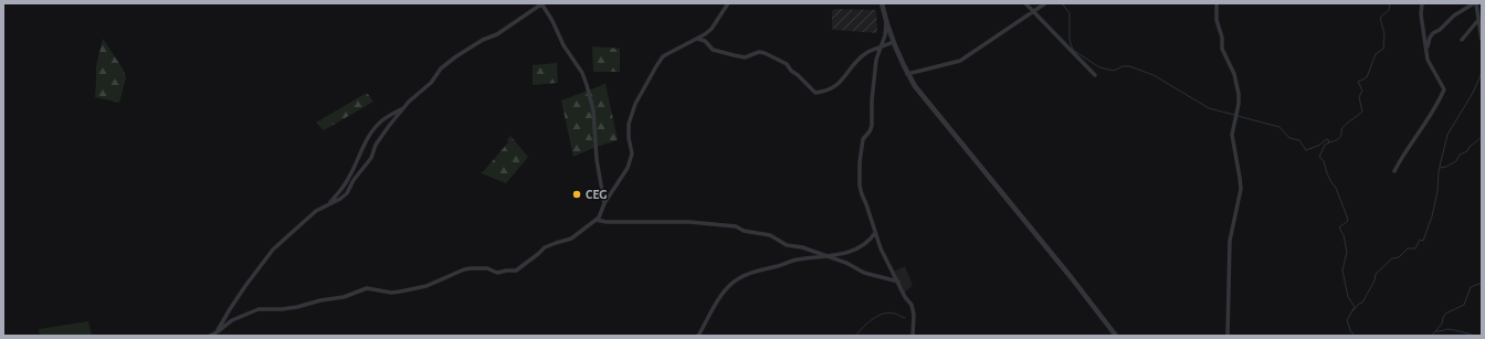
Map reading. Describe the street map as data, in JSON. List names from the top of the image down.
{
  "places": ["CEG"]
}
